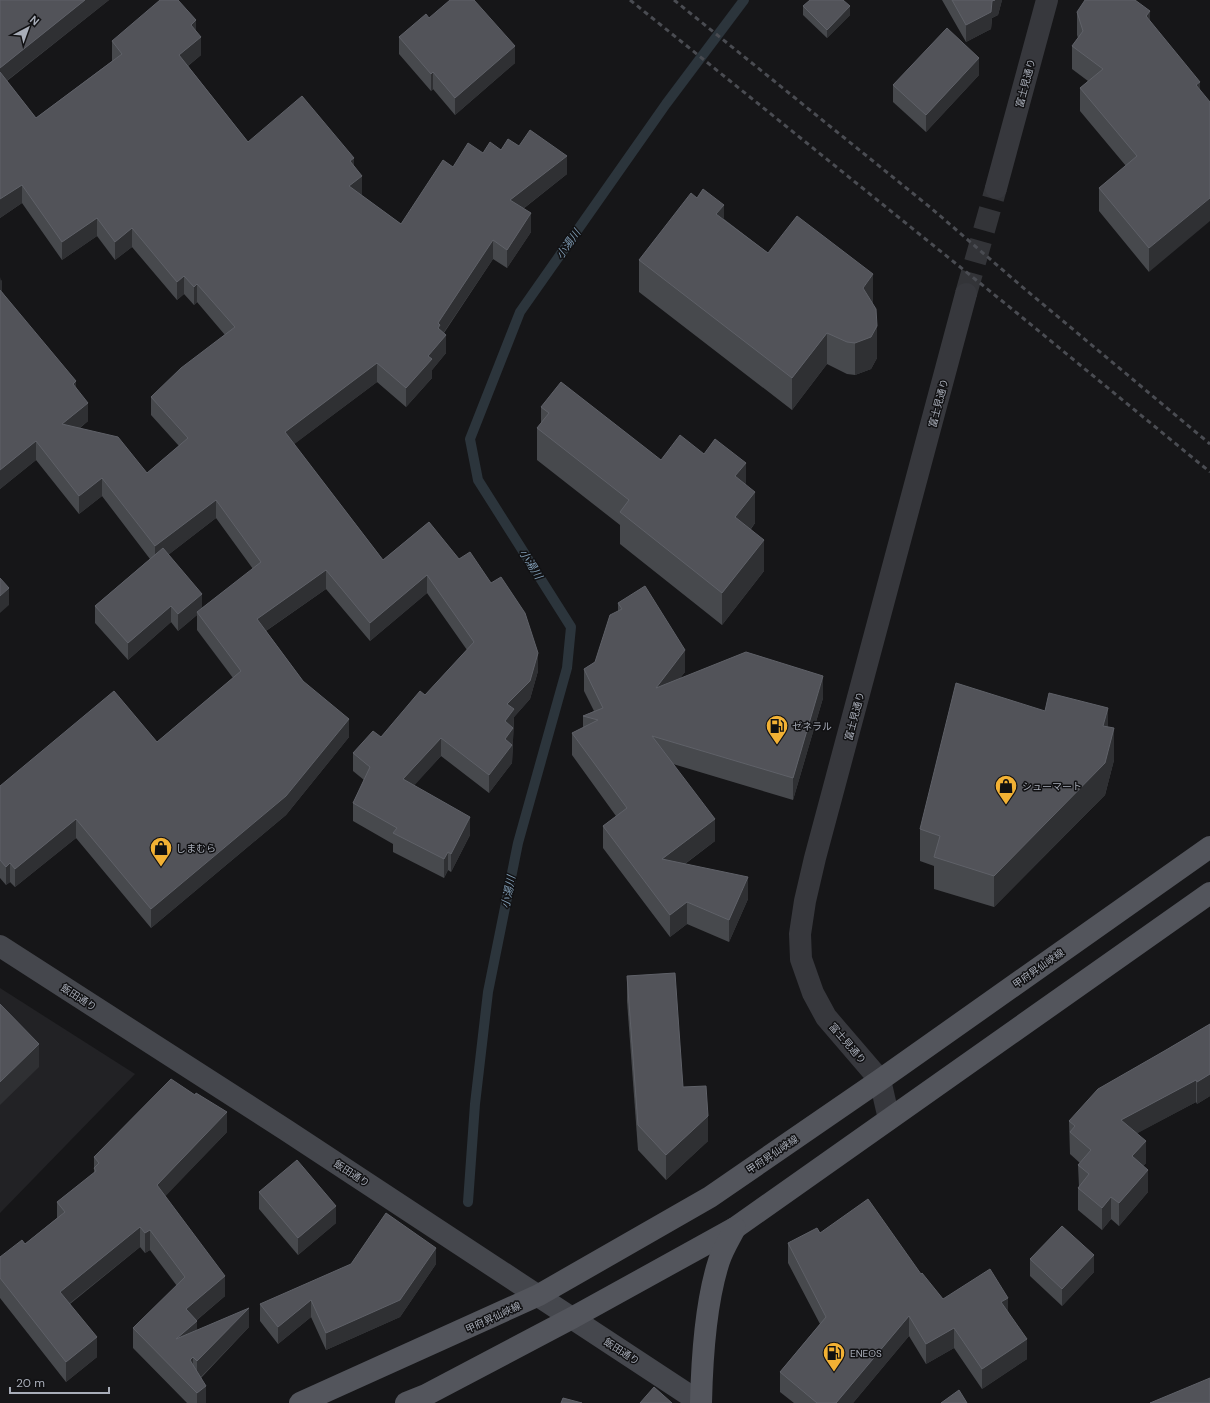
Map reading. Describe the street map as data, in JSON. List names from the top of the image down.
{
  "streets": {
    "main road": ["甲府昇仙峡線", "飯田通り"],
    "street": ["富士見通り"]
  },
  "crossings": [
    ["富士見通り", "甲府昇仙峡線"],
    ["甲府昇仙峡線", "飯田通り"]
  ],
  "water": ["小湯川"],
  "places": {
    "fuel station": ["ゼネラル", "ENEOS"],
    "shop": ["シューマート", "しまむら"]
  },
  "scale_bar": "20 m",
  "north": "top right"
}
